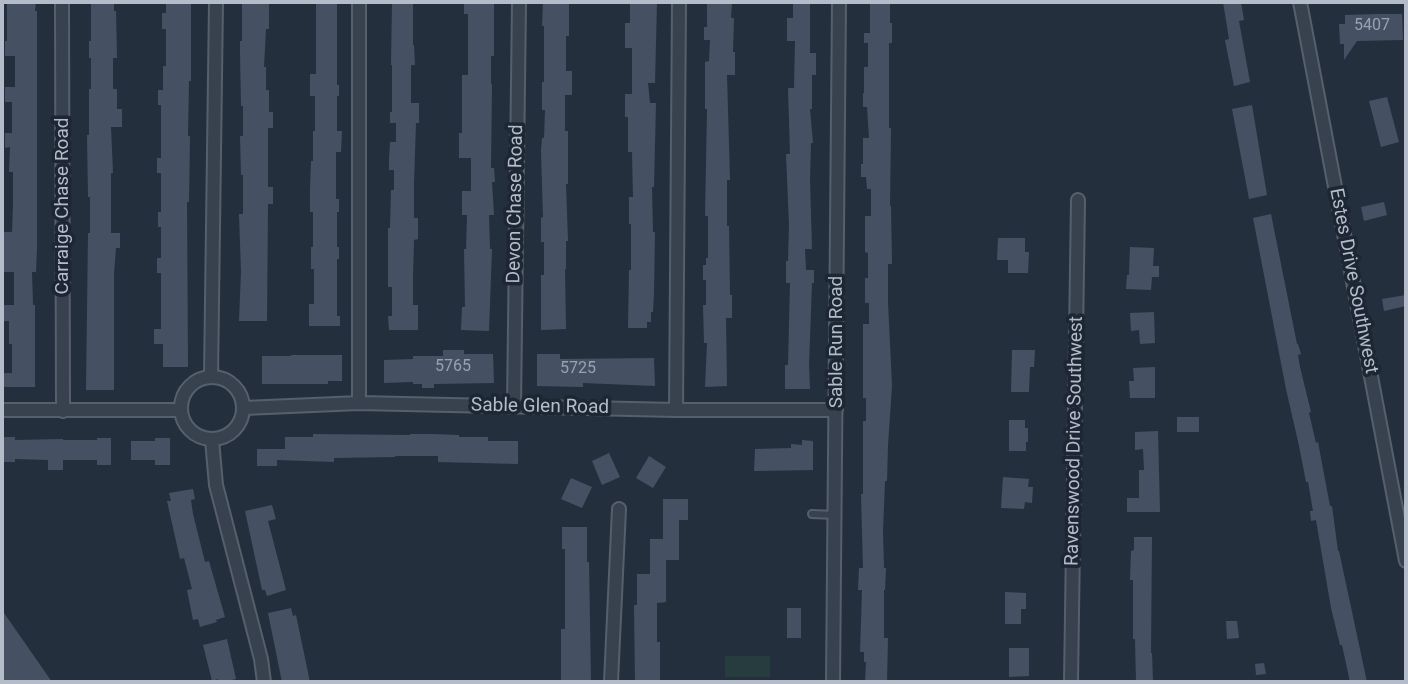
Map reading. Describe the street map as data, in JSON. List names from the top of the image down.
{
  "streets": {
    "street": [
      "Devon Chase Road",
      "Carraige Chase Road",
      "Estes Drive Southwest",
      "Sable Run Road",
      "Sable Glen Road",
      "Ravenswood Drive Southwest"
    ]
  },
  "crossings": [
    ["Devon Chase Road", "Sable Glen Road"],
    ["Sable Run Road", "Sable Glen Road"]
  ],
  "house_numbers": ["5407", "5765", "5725"]
}
